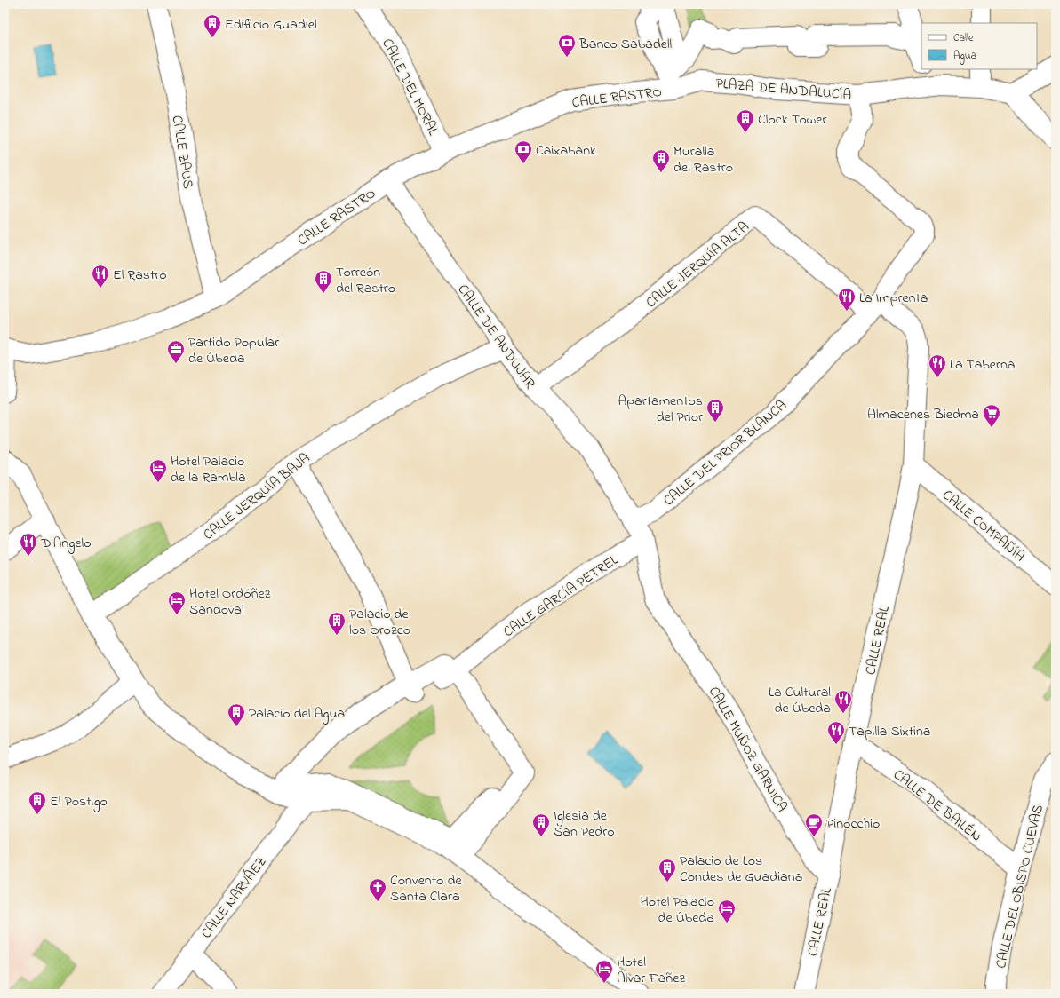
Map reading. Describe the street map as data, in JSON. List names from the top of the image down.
{
  "streets": {
    "street": [
      "CALLE DEL MORAL",
      "PLAZA DE ANDALUCÍA",
      "CALLE RASTRO",
      "CALLE ZAUS",
      "CALLE JERQUÍA ALTA",
      "CALLE DE ANDÚJAR",
      "CALLE DEL PRIOR BLANCA",
      "CALLE JERQUÍA BAJA",
      "CALLE COMPAÑÍA",
      "CALLE GARCÍA PETREL",
      "CALLE REAL",
      "CALLE MUÑOZ GARNICA",
      "CALLE DE BAILÉN",
      "CALLE DEL OBISPO CUEVAS",
      "CALLE NARVÁEZ"
    ]
  },
  "crossings": [
    ["CALLE DEL MORAL", "CALLE RASTRO"],
    ["PLAZA DE ANDALUCÍA", "CALLE RASTRO"],
    ["PLAZA DE ANDALUCÍA", "CALLE DEL PRIOR BLANCA"],
    ["CALLE RASTRO", "CALLE ZAUS"],
    ["CALLE RASTRO", "CALLE DE ANDÚJAR"],
    ["CALLE JERQUÍA ALTA", "CALLE DE ANDÚJAR"],
    ["CALLE JERQUÍA ALTA", "CALLE DEL PRIOR BLANCA"],
    ["CALLE DE ANDÚJAR", "CALLE DEL PRIOR BLANCA"],
    ["CALLE DE ANDÚJAR", "CALLE JERQUÍA BAJA"],
    ["CALLE DE ANDÚJAR", "CALLE GARCÍA PETREL"],
    ["CALLE DE ANDÚJAR", "CALLE MUÑOZ GARNICA"],
    ["CALLE DEL PRIOR BLANCA", "CALLE REAL"],
    ["CALLE COMPAÑÍA", "CALLE REAL"],
    ["CALLE GARCÍA PETREL", "CALLE MUÑOZ GARNICA"],
    ["CALLE REAL", "CALLE MUÑOZ GARNICA"],
    ["CALLE REAL", "CALLE DE BAILÉN"],
    ["CALLE DE BAILÉN", "CALLE DEL OBISPO CUEVAS"]
  ],
  "places": {
    "building": [
      "Edificio Guadiel",
      "Clock Tower",
      "Muralla del Rastro",
      "Torreón del Rastro",
      "Apartamentos del Prior",
      "Palacio de los Orozco",
      "Palacio del Agua",
      "El Postigo",
      "Iglesia de San Pedro",
      "Palacio de Los Condes de Guadiana"
    ],
    "bank": ["Banco Sabadell", "Caixabank"],
    "restaurant": [
      "El Rastro",
      "La Imprenta",
      "La Taberna",
      "D'Angelo",
      "La Cultural de Úbeda",
      "Tapilla Sixtina"
    ],
    "office": ["Partido Popular de Úbeda"],
    "supermarket": ["Almacenes Biedma"],
    "hotel": [
      "Hotel Palacio de la Rambla",
      "Hotel Ordóñez Sandoval",
      "Hotel Palacio de Úbeda",
      "Hotel Alvar Fañez"
    ],
    "cafe": ["Pinocchio"],
    "church": ["Convento de Santa Clara"]
  },
  "legend": ["Calle", "Agua"]
}
